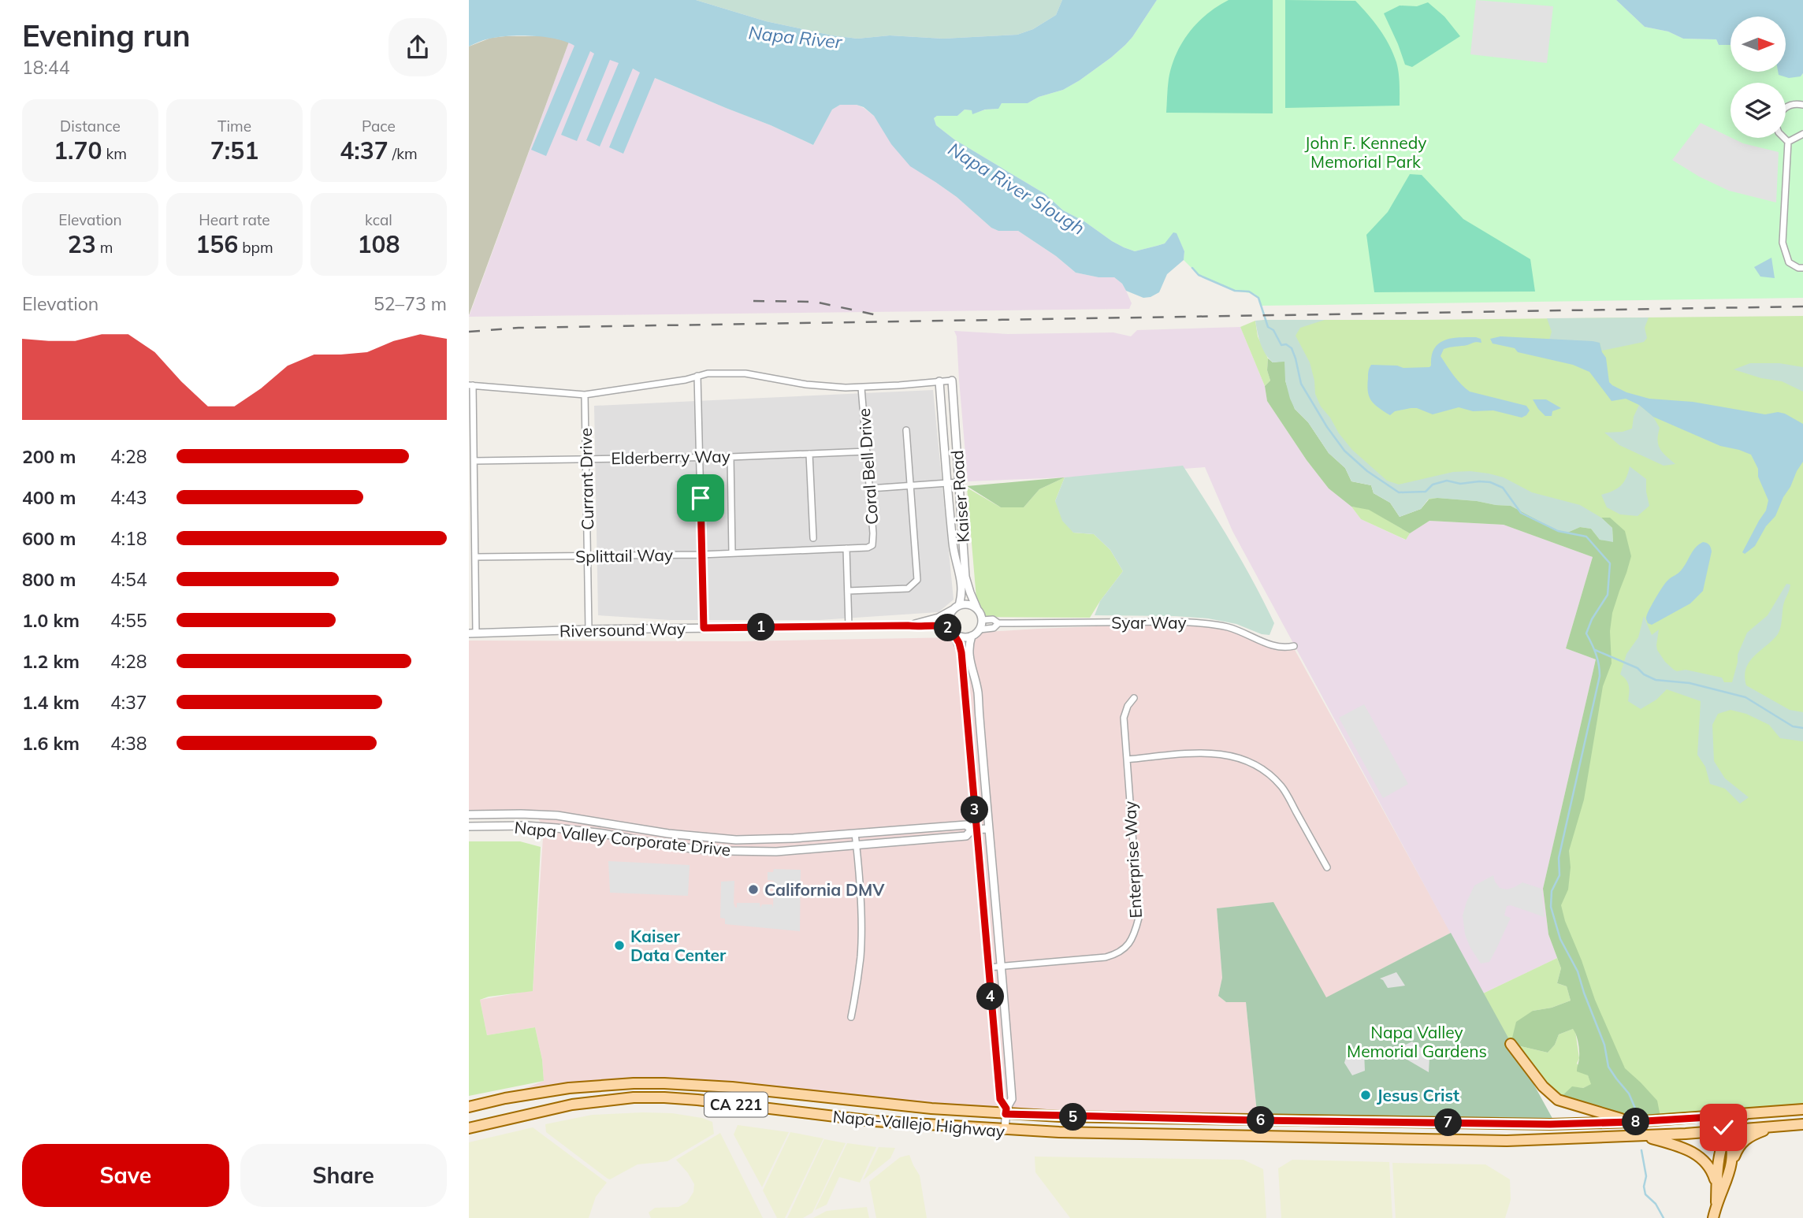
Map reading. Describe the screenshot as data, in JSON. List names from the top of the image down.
{
  "streets": {
    "main road": ["CA 221", "Napa-Vallejo Highway"],
    "street": [
      "Elderberry Way",
      "Coral Bell Drive",
      "Currant Drive",
      "Kaiser Road",
      "Splittail Way",
      "Syar Way",
      "Riversound Way",
      "Napa Valley Corporate Drive",
      "Enterprise Way"
    ]
  },
  "crossings": [
    ["Elderberry Way", "Coral Bell Drive"],
    ["Elderberry Way", "Currant Drive"],
    ["Coral Bell Drive", "Splittail Way"],
    ["Currant Drive", "Splittail Way"],
    ["Currant Drive", "Riversound Way"],
    ["Kaiser Road", "Syar Way"],
    ["Kaiser Road", "Riversound Way"],
    ["Syar Way", "Riversound Way"]
  ],
  "water": ["Napa River", "Napa River Slough"],
  "parks": ["John F. Kennedy Memorial Park", "Napa Valley Memorial Gardens"],
  "places": ["California DMV", "Kaiser Data Center", "Jesus Crist"],
  "north": "right",
  "page": {
    "heading": ["Evening run", "18:44"],
    "stats": [
      ["Distance", "1.70 km"],
      ["Time", "7:51"],
      ["Pace", "4:37 /km"],
      ["Elevation", "23 m"],
      ["Heart rate", "156 bpm"],
      ["kcal", "108"]
    ],
    "chart": ["Elevation", "52–73 m"],
    "list": [
      {
        "name": "200 m",
        "note": "4:28"
      },
      {
        "name": "400 m",
        "note": "4:43"
      },
      {
        "name": "600 m",
        "note": "4:18"
      },
      {
        "name": "800 m",
        "note": "4:54"
      },
      {
        "name": "1.0 km",
        "note": "4:55"
      },
      {
        "name": "1.2 km",
        "note": "4:28"
      },
      {
        "name": "1.4 km",
        "note": "4:37"
      },
      {
        "name": "1.6 km",
        "note": "4:38"
      }
    ],
    "pins": [
      "1",
      "2",
      "3",
      "4",
      "5",
      "6",
      "8",
      "7"
    ],
    "buttons": ["Save", "Share"]
  }
}
